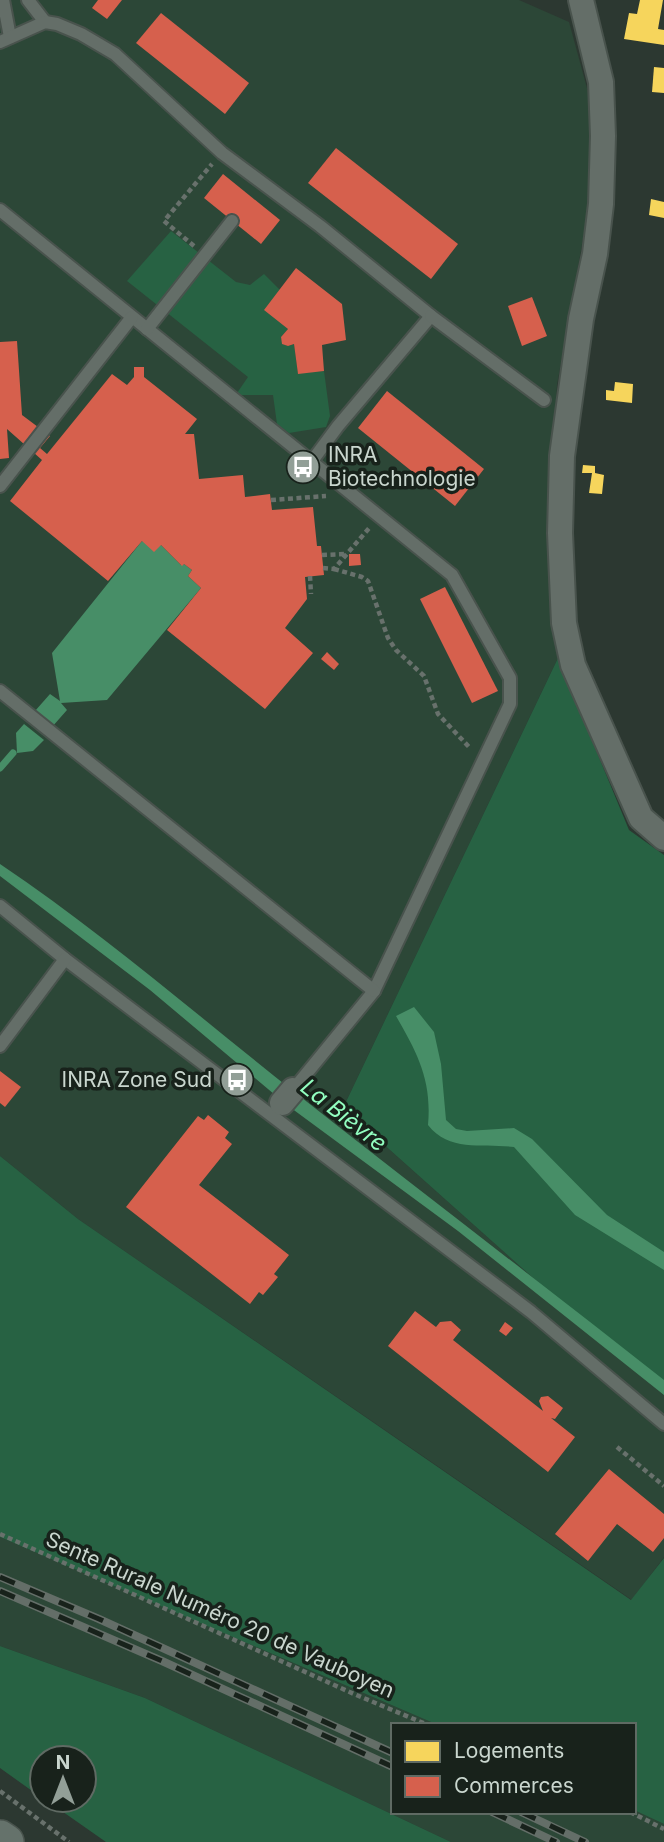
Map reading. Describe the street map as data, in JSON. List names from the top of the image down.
{
  "streets": {
    "path": ["Sente Rurale Numéro 20 de Vauboyen"]
  },
  "water": ["La Bièvre"],
  "places": {
    "bus stop": ["INRA Biotechnologie", "INRA Zone Sud"]
  },
  "legend": ["Logements", "Commerces"],
  "north": "top"
}
